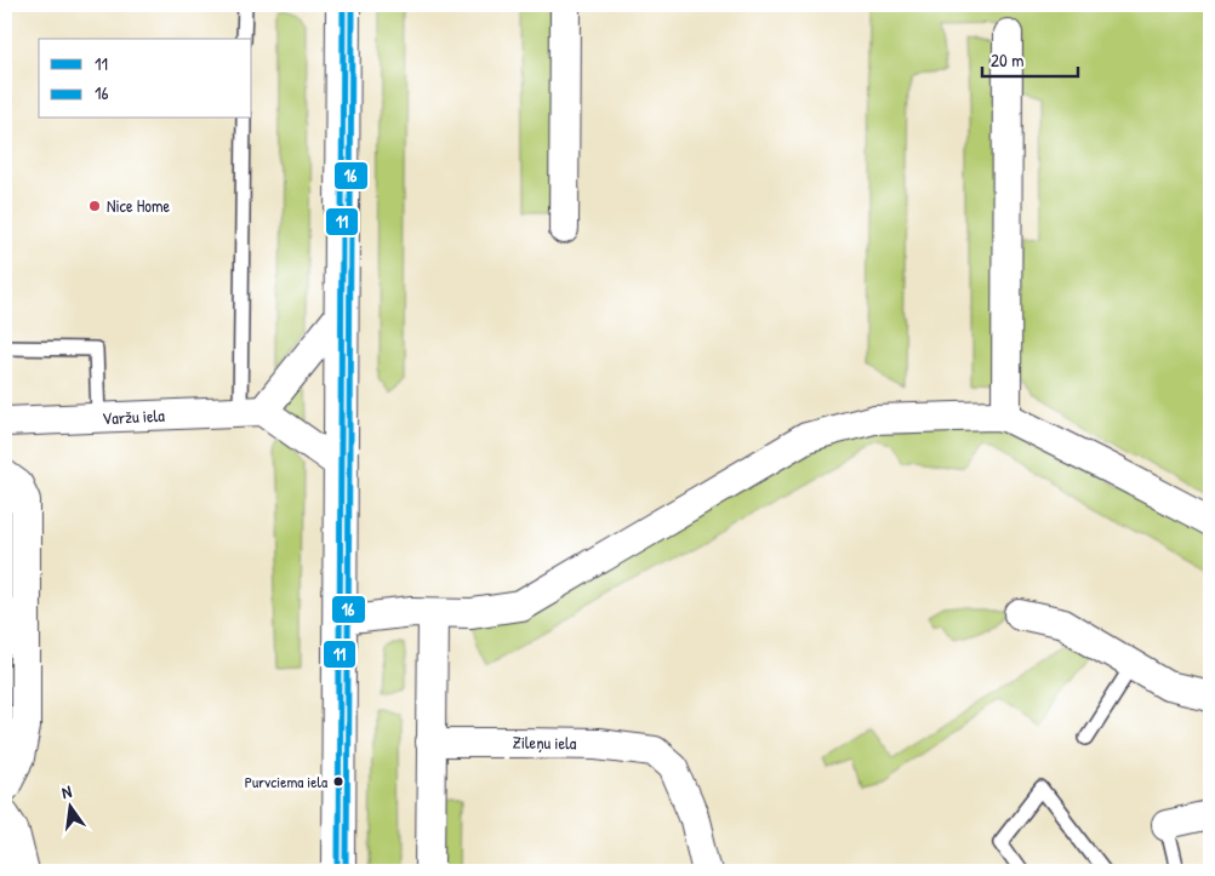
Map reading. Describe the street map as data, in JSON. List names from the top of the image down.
{
  "streets": {
    "street": ["Varžu iela", "Zileņu iela"]
  },
  "places": ["Nice Home", "Purvciema iela"],
  "lines": ["transit line 11", "transit line 16"],
  "legend": ["11", "16"],
  "scale_bar": "20 m",
  "north": "top"
}
